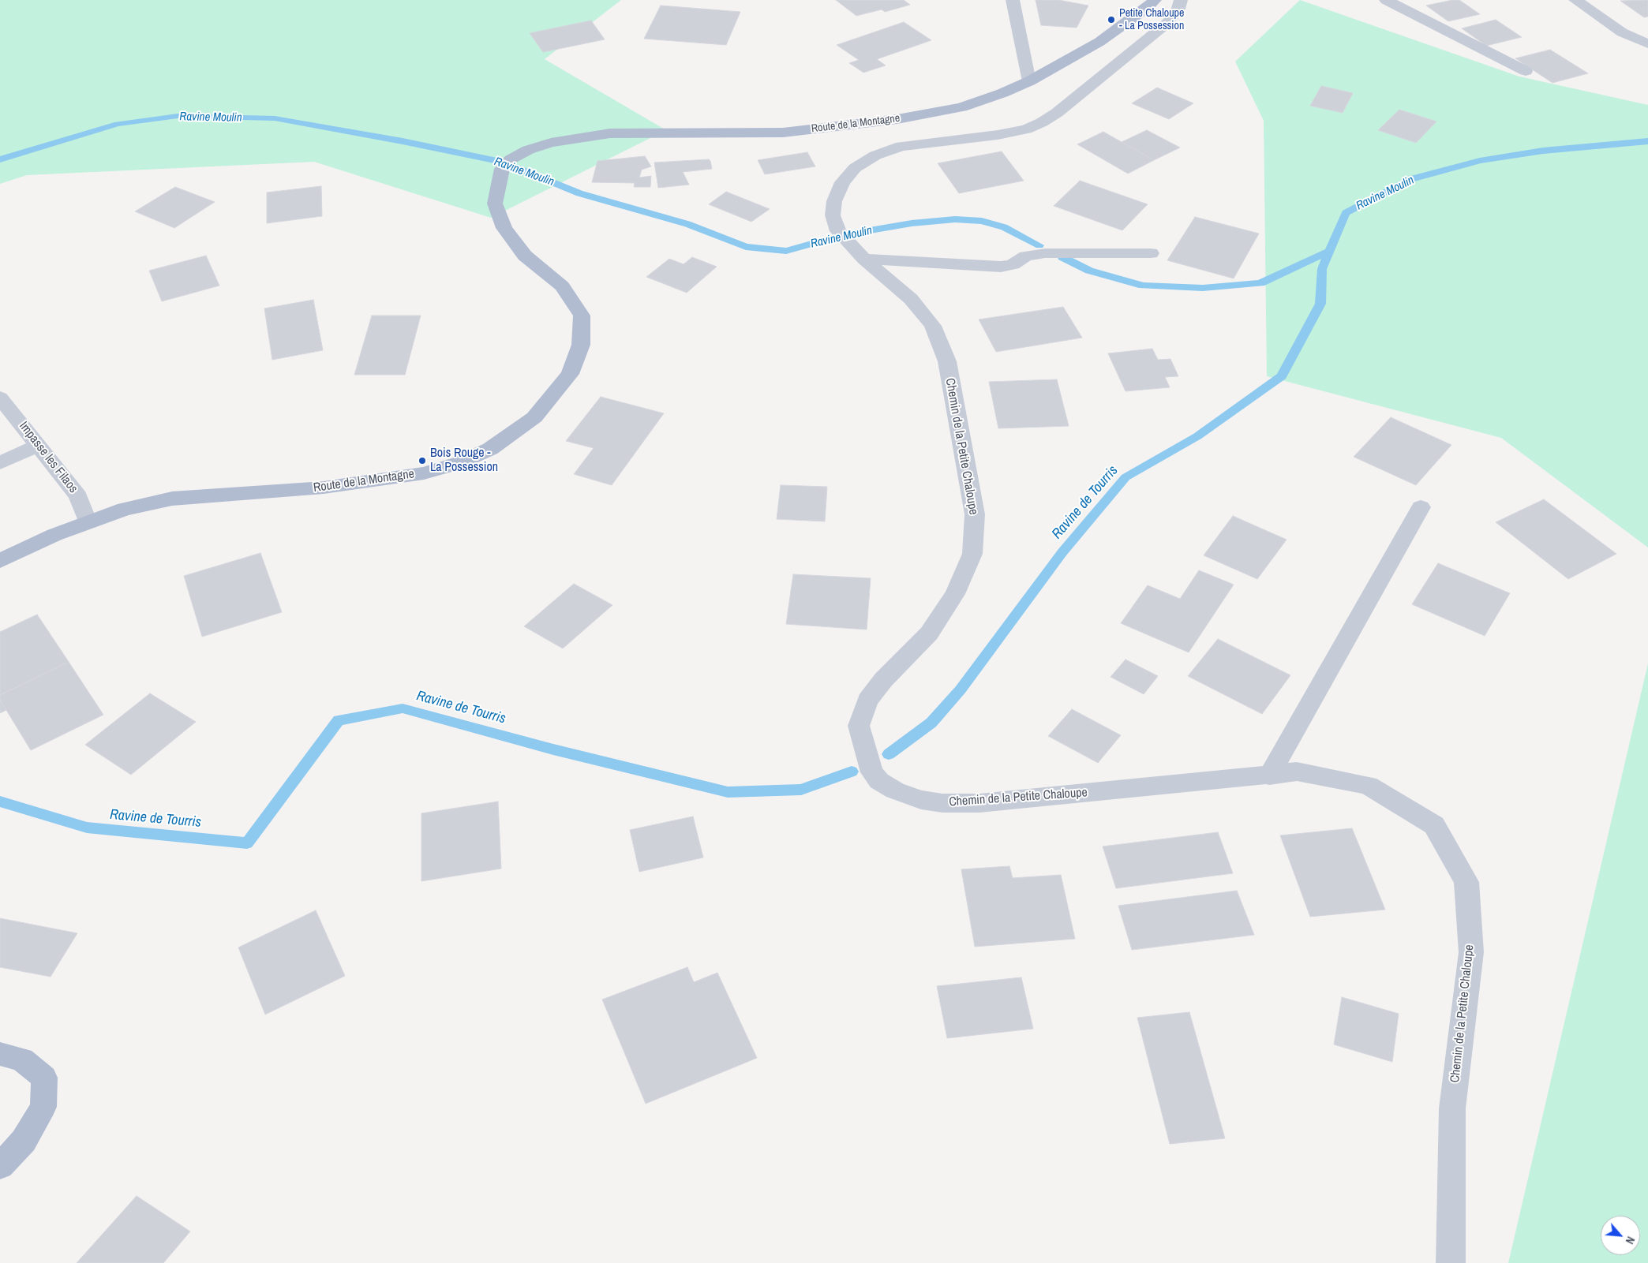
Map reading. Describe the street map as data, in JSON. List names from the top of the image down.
{
  "streets": {
    "main road": ["Route de la Montagne"],
    "street": ["Chemin de la Petite Chaloupe", "Impasse les Filaos"]
  },
  "crossings": [
    ["Route de la Montagne", "Impasse les Filaos"]
  ],
  "water": ["Ravine Moulin", "Ravine de Tourris"],
  "places": ["Petite Chaloupe - La Possession", "Bois Rouge - La Possession"],
  "north": "bottom right"
}
